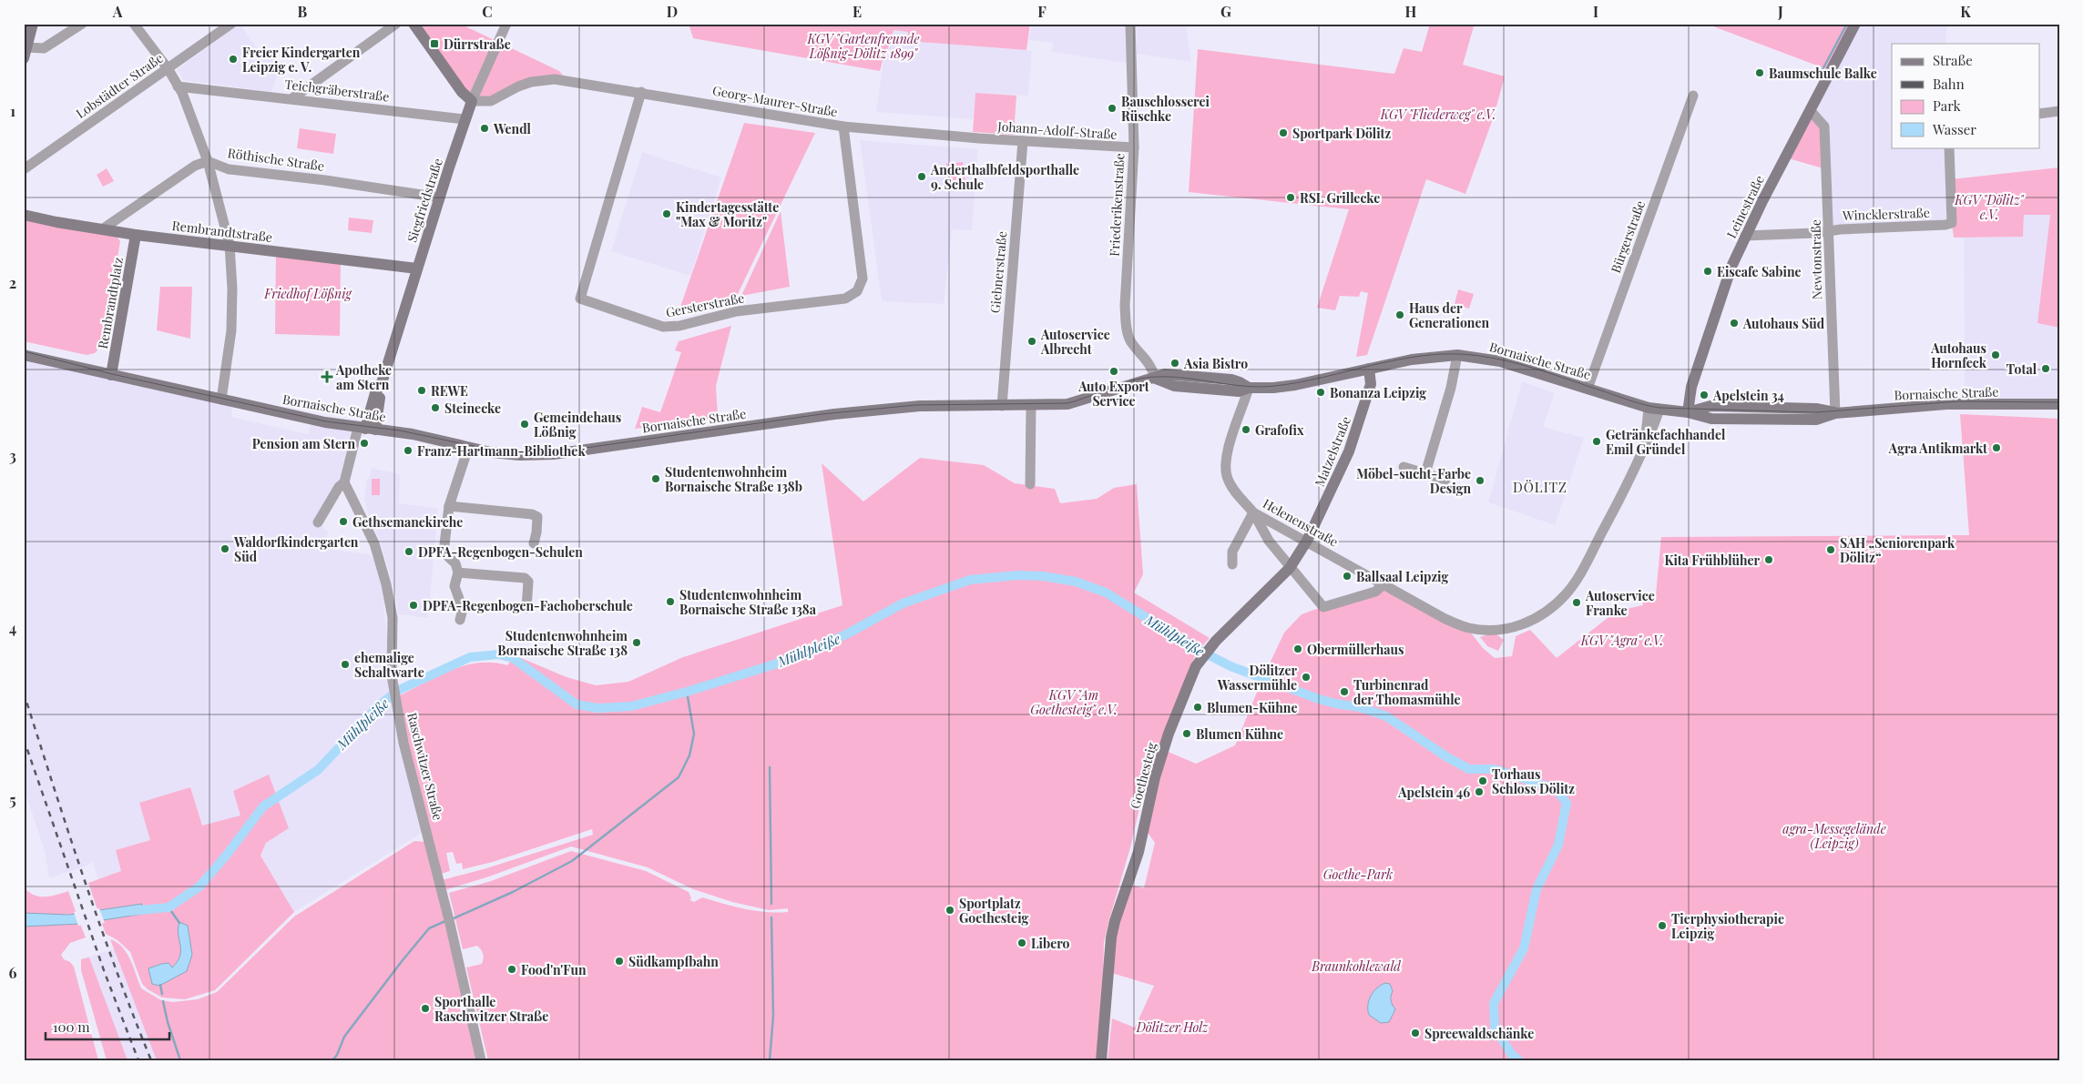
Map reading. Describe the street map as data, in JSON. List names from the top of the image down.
{
  "streets": {
    "main road": [
      "Siegfriedstraße",
      "Leinestraße",
      "Rembrandtstraße",
      "Rembrandtplatz",
      "Bornaische Straße",
      "Matzelstraße",
      "Goethesteig"
    ],
    "street": [
      "Lobstädter Straße",
      "Teichgräberstraße",
      "Georg-Maurer-Straße",
      "Johann-Adolf-Straße",
      "Röthische Straße",
      "Friederikenstraße",
      "Wincklerstraße",
      "Bürgerstraße",
      "Newtonstraße",
      "Giebnerstraße",
      "Gersterstraße",
      "Helenenstraße",
      "Raschwitzer Straße"
    ]
  },
  "crossings": [
    ["Teichgräberstraße", "Siegfriedstraße"],
    ["Georg-Maurer-Straße", "Johann-Adolf-Straße"],
    ["Georg-Maurer-Straße", "Siegfriedstraße"],
    ["Georg-Maurer-Straße", "Gersterstraße"],
    ["Johann-Adolf-Straße", "Friederikenstraße"],
    ["Johann-Adolf-Straße", "Giebnerstraße"],
    ["Röthische Straße", "Siegfriedstraße"],
    ["Siegfriedstraße", "Rembrandtstraße"],
    ["Siegfriedstraße", "Bornaische Straße"],
    ["Friederikenstraße", "Bornaische Straße"],
    ["Leinestraße", "Wincklerstraße"],
    ["Leinestraße", "Newtonstraße"],
    ["Leinestraße", "Bornaische Straße"],
    ["Wincklerstraße", "Newtonstraße"],
    ["Rembrandtstraße", "Rembrandtplatz"],
    ["Bürgerstraße", "Bornaische Straße"],
    ["Newtonstraße", "Bornaische Straße"],
    ["Giebnerstraße", "Bornaische Straße"],
    ["Rembrandtplatz", "Bornaische Straße"],
    ["Bornaische Straße", "Matzelstraße"],
    ["Bornaische Straße", "Helenenstraße"],
    ["Matzelstraße", "Helenenstraße"],
    ["Matzelstraße", "Goethesteig"],
    ["Helenenstraße", "Goethesteig"]
  ],
  "districts": ["DÖLITZ"],
  "water": ["Mühlpleiße"],
  "parks": [
    "KGV \"Gartenfreunde Lößnig-Dölitz 1899\"",
    "KGV \"Fliederweg\" e.V.",
    "KGV \"Dölitz\" e.V.",
    "Friedhof Lößnig",
    "KGV \"Agra\" e.V.",
    "KGV \"Am Goethesteig\" e.V.",
    "agra-Messegelände (Leipzig)",
    "Goethe-Park",
    "Braunkohlewald",
    "Dölitzer Holz"
  ],
  "places": {
    "transit": ["Dürrstraße"],
    "other": [
      "Freier Kindergarten Leipzig e. V.",
      "Baumschule Balke",
      "Bauschlosserei Rüschke",
      "Wendl",
      "Sportpark Dölitz",
      "Anderthalbfeldsporthalle 9. Schule",
      "RSL Grillecke",
      "Kindertagesstätte \"Max & Moritz\"",
      "Eiscafe Sabine",
      "Haus der Generationen",
      "Autohaus Süd",
      "Autoservice Albrecht",
      "Autohaus Hornfeck",
      "Asia Bistro",
      "Total",
      "Auto Export Service",
      "REWE",
      "Bonanza Leipzig",
      "Apelstein 34",
      "Steinecke",
      "Gemeindehaus Lößnig",
      "Grafofix",
      "Getränkefachhandel Emil Gründel",
      "Pension am Stern",
      "Agra Antikmarkt",
      "Franz-Hartmann-Bibliothek",
      "Studentenwohnheim Bornaische Straße 138b",
      "Möbel-sucht-Farbe Design",
      "Gethsemanekirche",
      "Waldorfkindergarten Süd",
      "SAH „Seniorenpark Dölitz“",
      "DPFA-Regenbogen-Schulen",
      "Kita Frühblüher",
      "Ballsaal Leipzig",
      "Studentenwohnheim Bornaische Straße 138a",
      "Autoservice Franke",
      "DPFA-Regenbogen-Fachoberschule",
      "Studentenwohnheim Bornaische Straße 138",
      "Obermüllerhaus",
      "ehemalige Schaltwarte",
      "Dölitzer Wassermühle",
      "Turbinenrad der Thomasmühle",
      "Blumen-Kühne",
      "Blumen Kühne",
      "Torhaus Schloss Dölitz",
      "Apelstein 46",
      "Sportplatz Goethesteig",
      "Tierphysiotherapie Leipzig",
      "Libero",
      "Südkampfbahn",
      "Food'n'Fun",
      "Sporthalle Raschwitzer Straße",
      "Spreewaldschänke"
    ],
    "health": ["Apotheke am Stern"]
  },
  "legend": [
    "Straße",
    "Bahn",
    "Park",
    "Wasser"
  ],
  "scale_bar": "100 m",
  "grid": {
    "columns": [
      "A",
      "B",
      "C",
      "D",
      "E",
      "F",
      "G",
      "H",
      "I",
      "J",
      "K"
    ],
    "rows": [
      "1",
      "2",
      "3",
      "4",
      "5",
      "6"
    ]
  }
}
